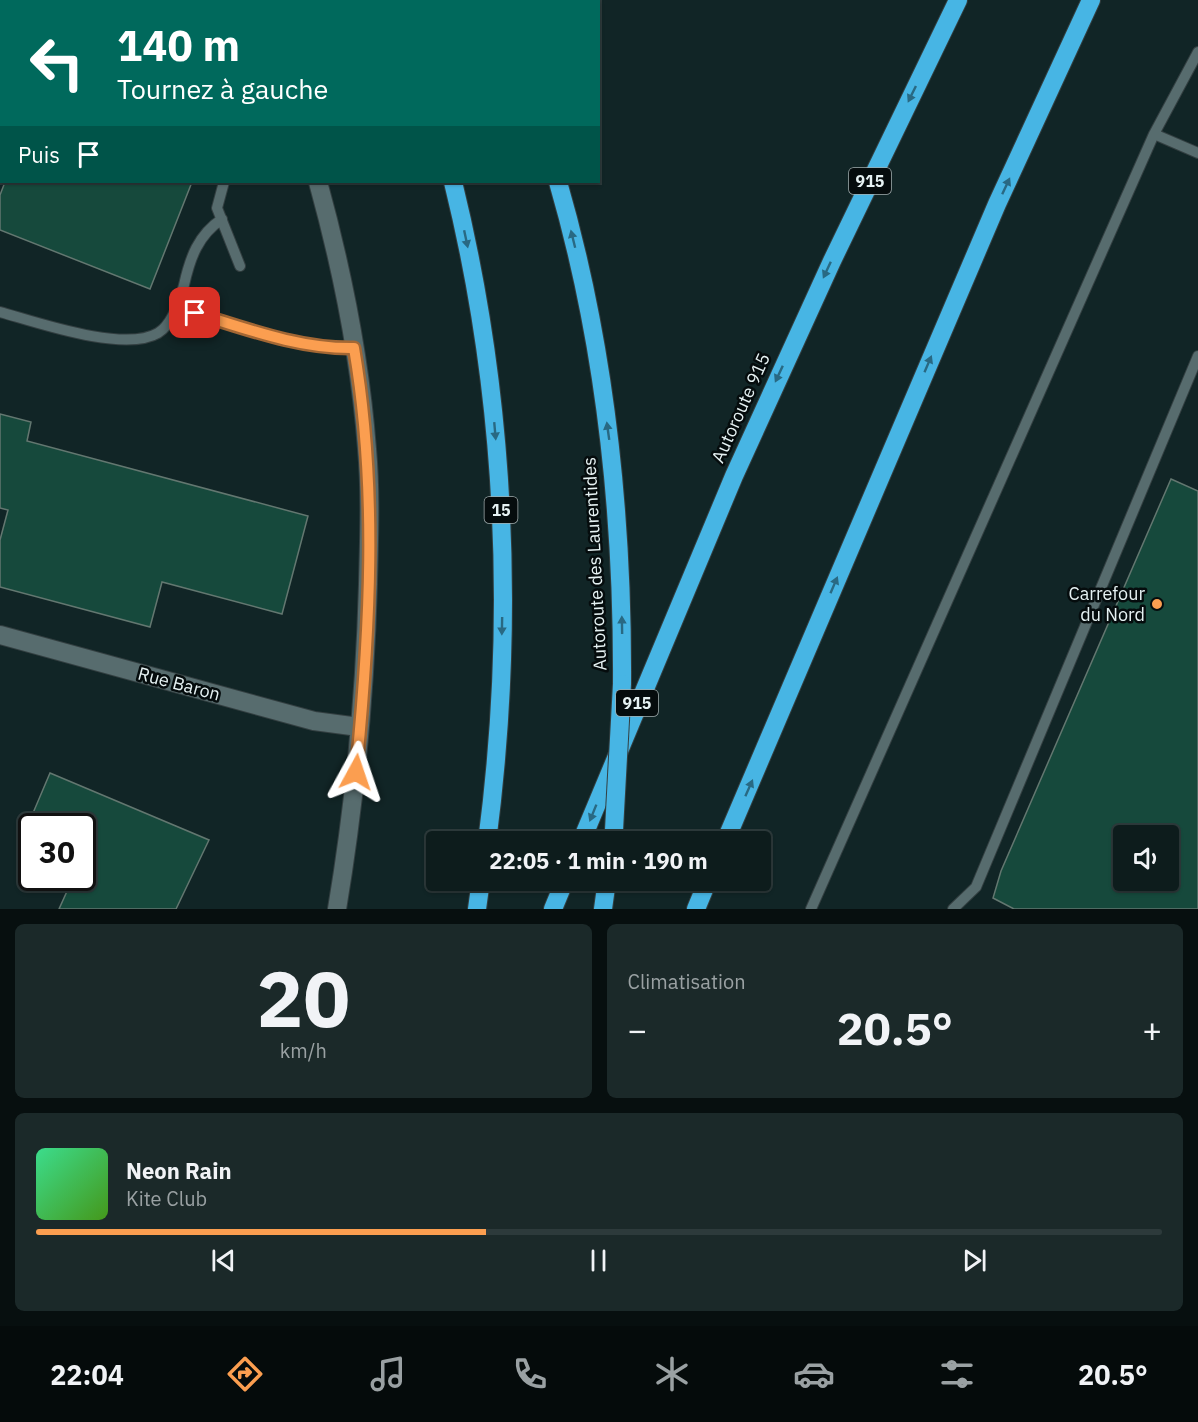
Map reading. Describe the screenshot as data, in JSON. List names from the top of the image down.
{
  "streets": {
    "highway": [
      "915",
      "Autoroute 915",
      "15",
      "Autoroute des Laurentides"
    ],
    "street": ["Rue Baron"]
  },
  "places": ["Carrefour du Nord"],
  "page": {
    "turn": ["140 m", "Tournez à gauche"],
    "then": "Puis",
    "limit": "30",
    "trip": "22:05 · 1 min · 190 m",
    "tile": [
      ["20", "km/h"],
      "Climatisation"
    ],
    "heat": ["−", "20.5°", "+"],
    "song": ["Neon Rain", "Kite Club"],
    "tabs": ["22:04", "20.5°"]
  }
}
